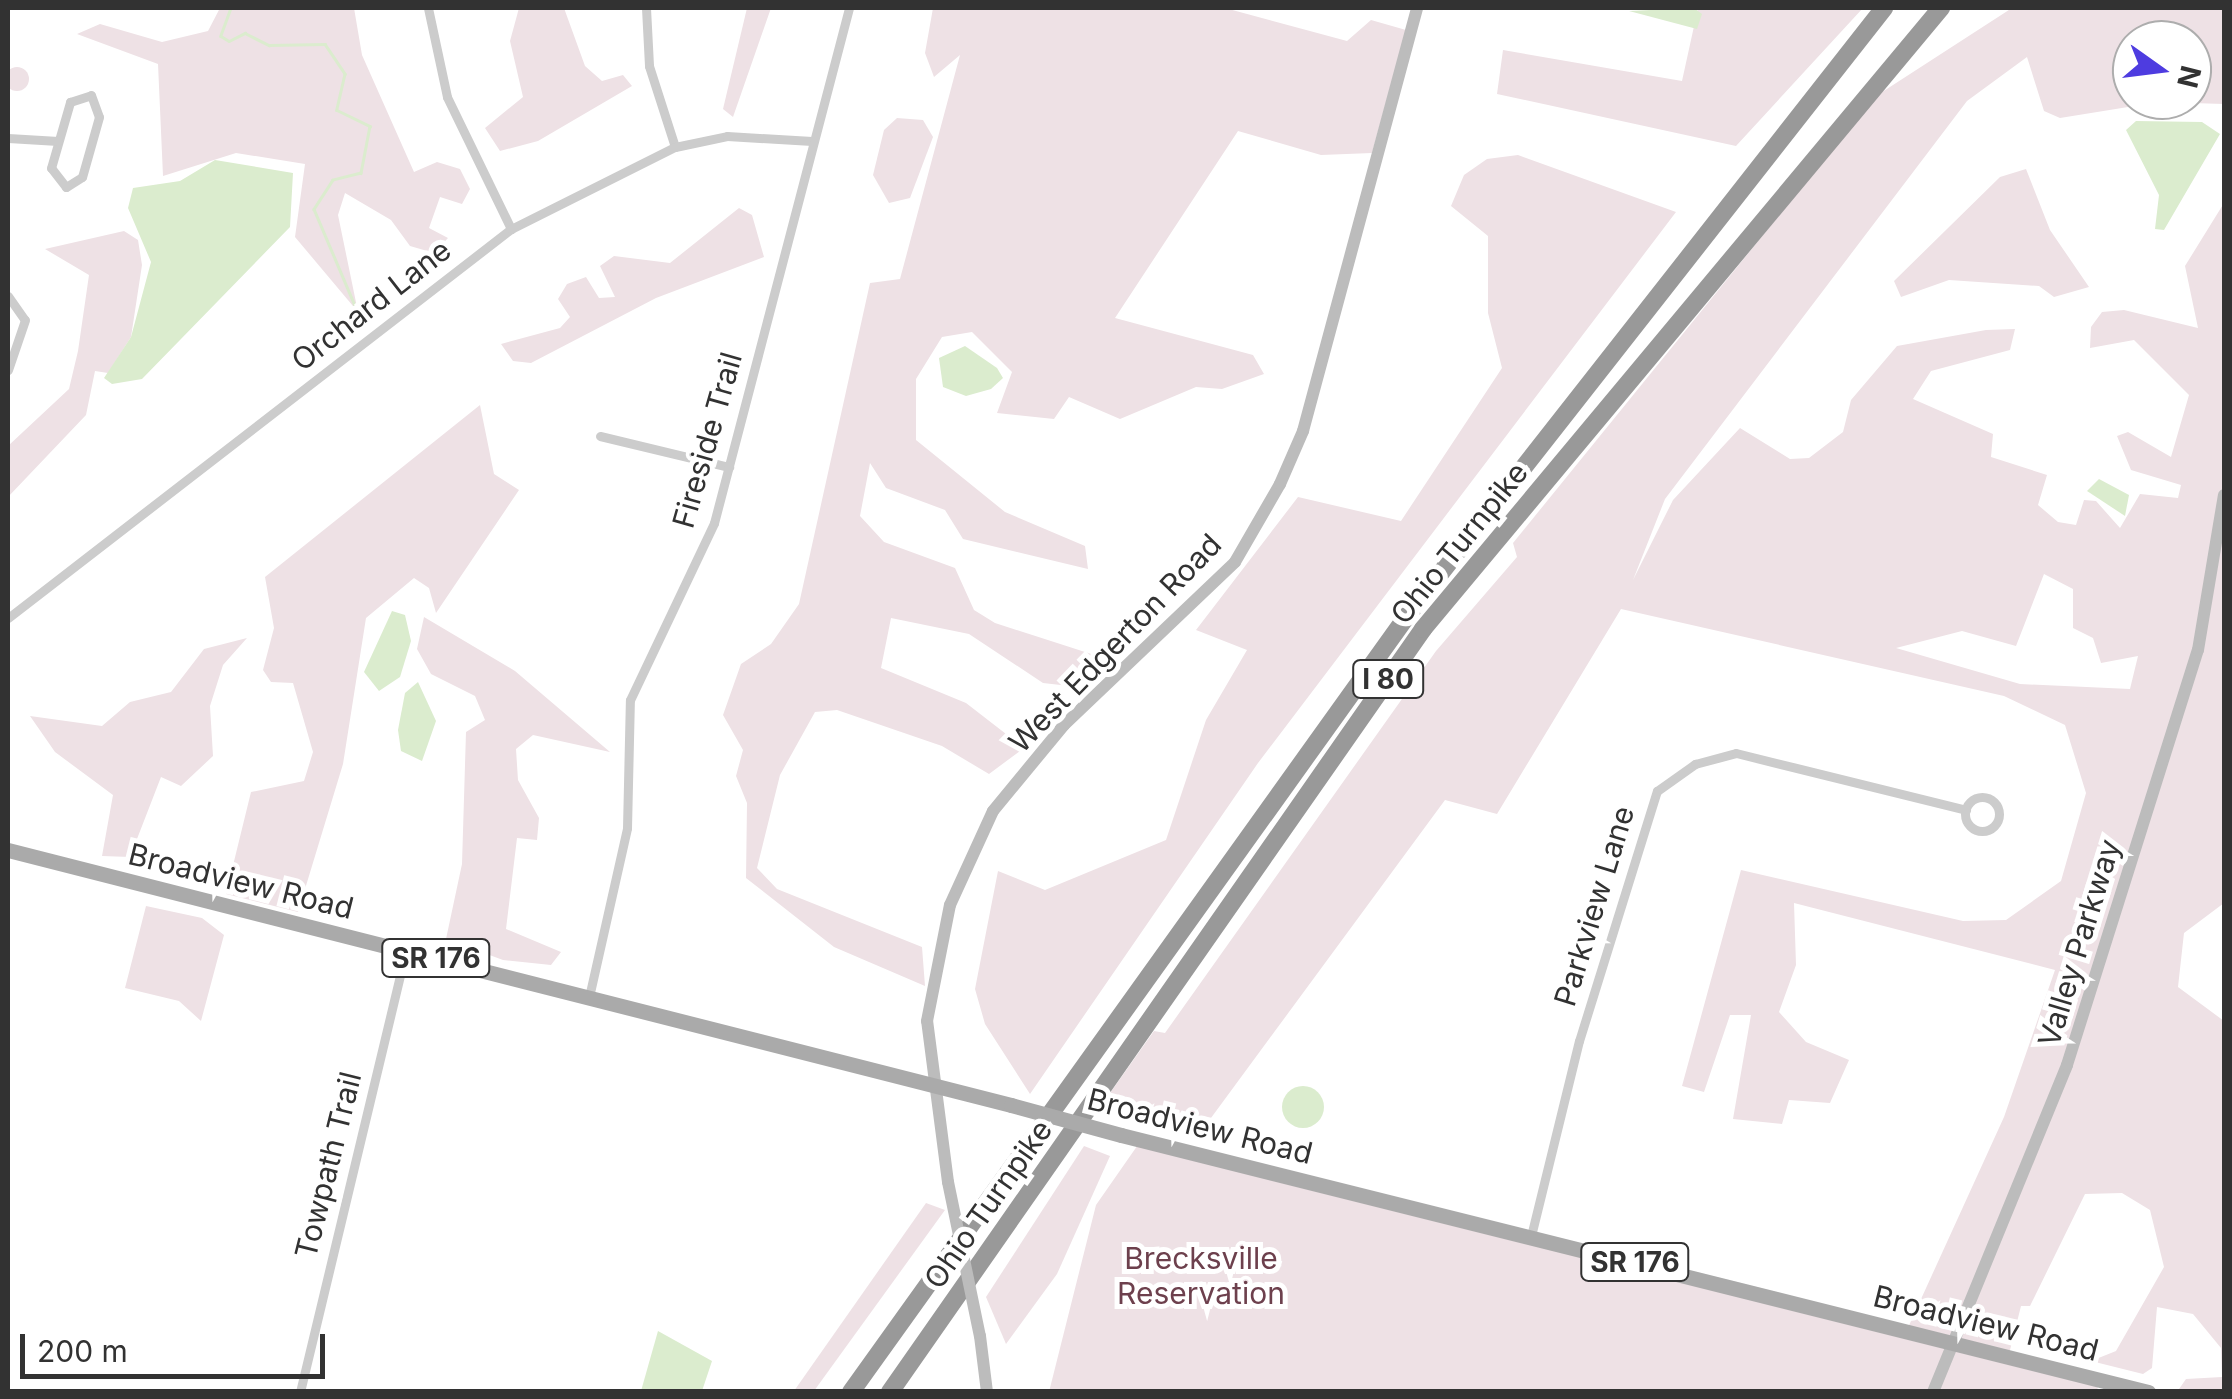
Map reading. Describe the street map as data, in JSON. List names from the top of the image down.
{
  "streets": {
    "highway": ["Ohio Turnpike", "I 80"],
    "main road": ["Broadview Road", "SR 176"],
    "street": [
      "Orchard Lane",
      "Fireside Trail",
      "West Edgerton Road",
      "Parkview Lane",
      "Valley Parkway",
      "Towpath Trail"
    ]
  },
  "crossings": [
    ["Orchard Lane", "Fireside Trail"],
    ["Fireside Trail", "Broadview Road"],
    ["West Edgerton Road", "Broadview Road"],
    ["Broadview Road", "Parkview Lane"],
    ["Broadview Road", "Valley Parkway"],
    ["Broadview Road", "Towpath Trail"]
  ],
  "parks": ["Brecksville Reservation"],
  "scale_bar": "200 m",
  "north": "right"
}
